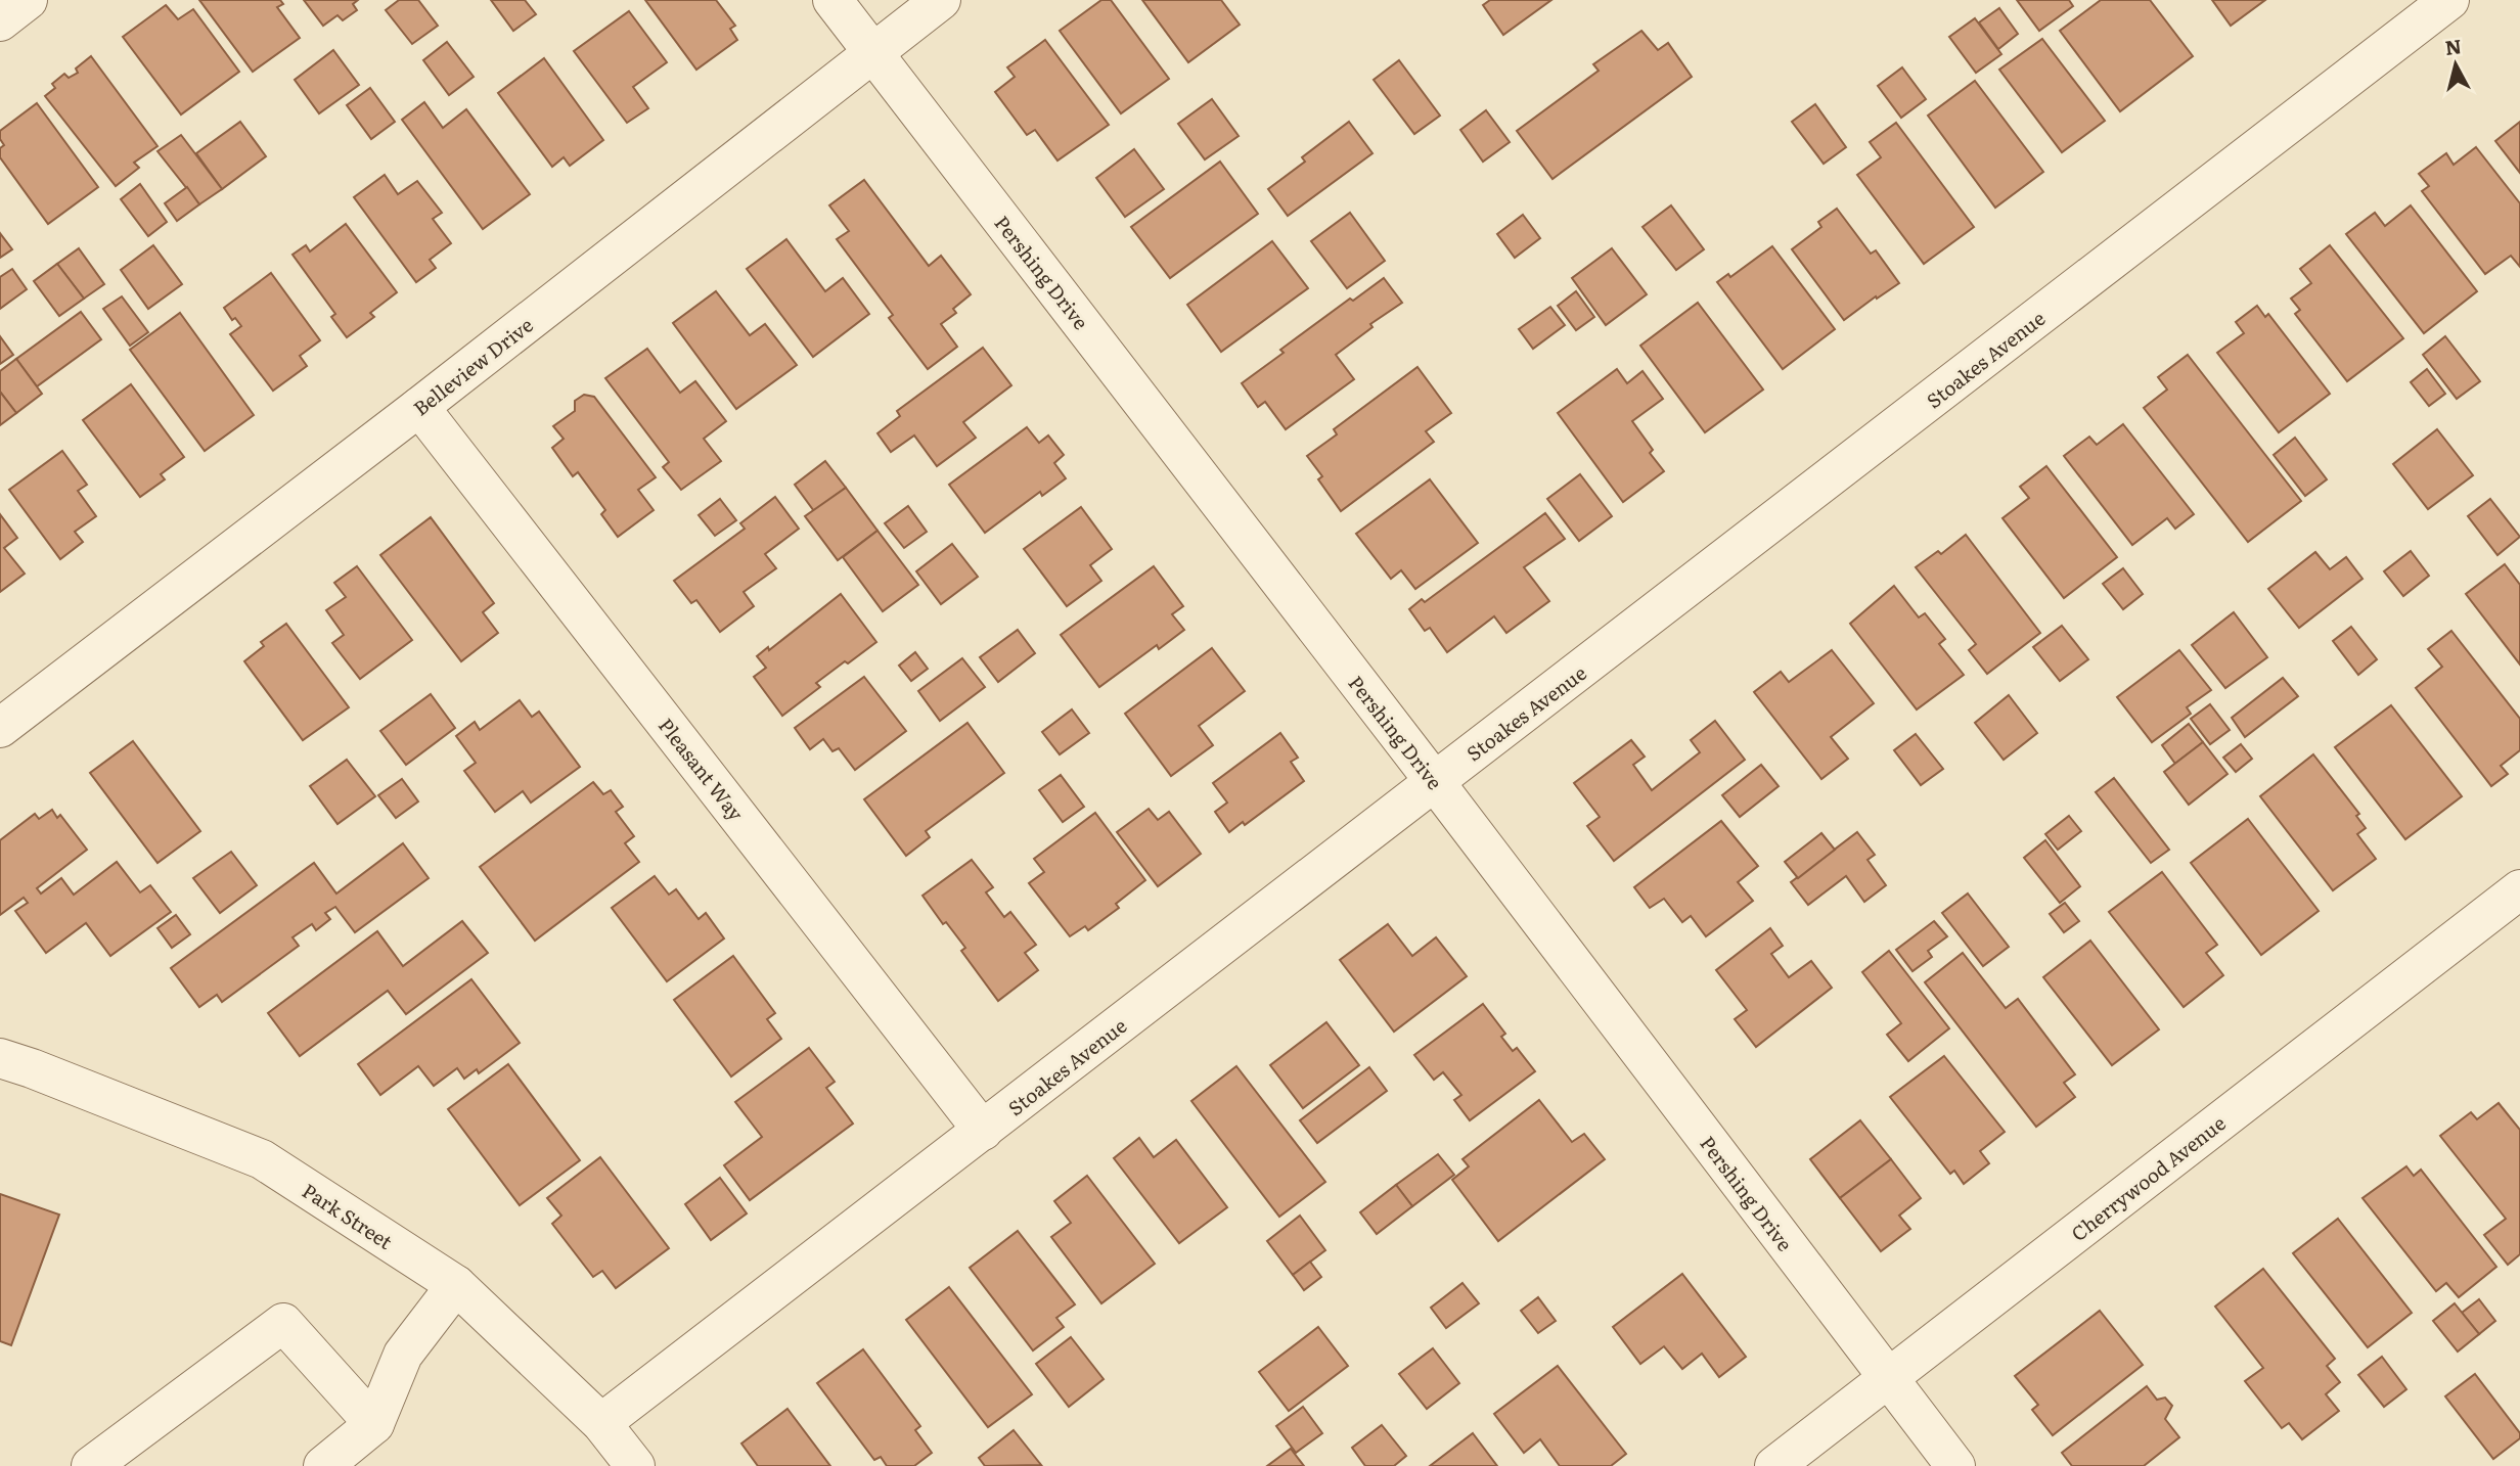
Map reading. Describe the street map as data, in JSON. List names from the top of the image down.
{
  "streets": {
    "street": [
      "Pershing Drive",
      "Stoakes Avenue",
      "Belleview Drive",
      "Pleasant Way",
      "Cherrywood Avenue",
      "Park Street"
    ]
  },
  "crossings": [
    ["Pershing Drive", "Stoakes Avenue"],
    ["Pershing Drive", "Belleview Drive"],
    ["Pershing Drive", "Cherrywood Avenue"],
    ["Stoakes Avenue", "Pleasant Way"],
    ["Stoakes Avenue", "Park Street"],
    ["Belleview Drive", "Pleasant Way"]
  ],
  "north": "top"
}
